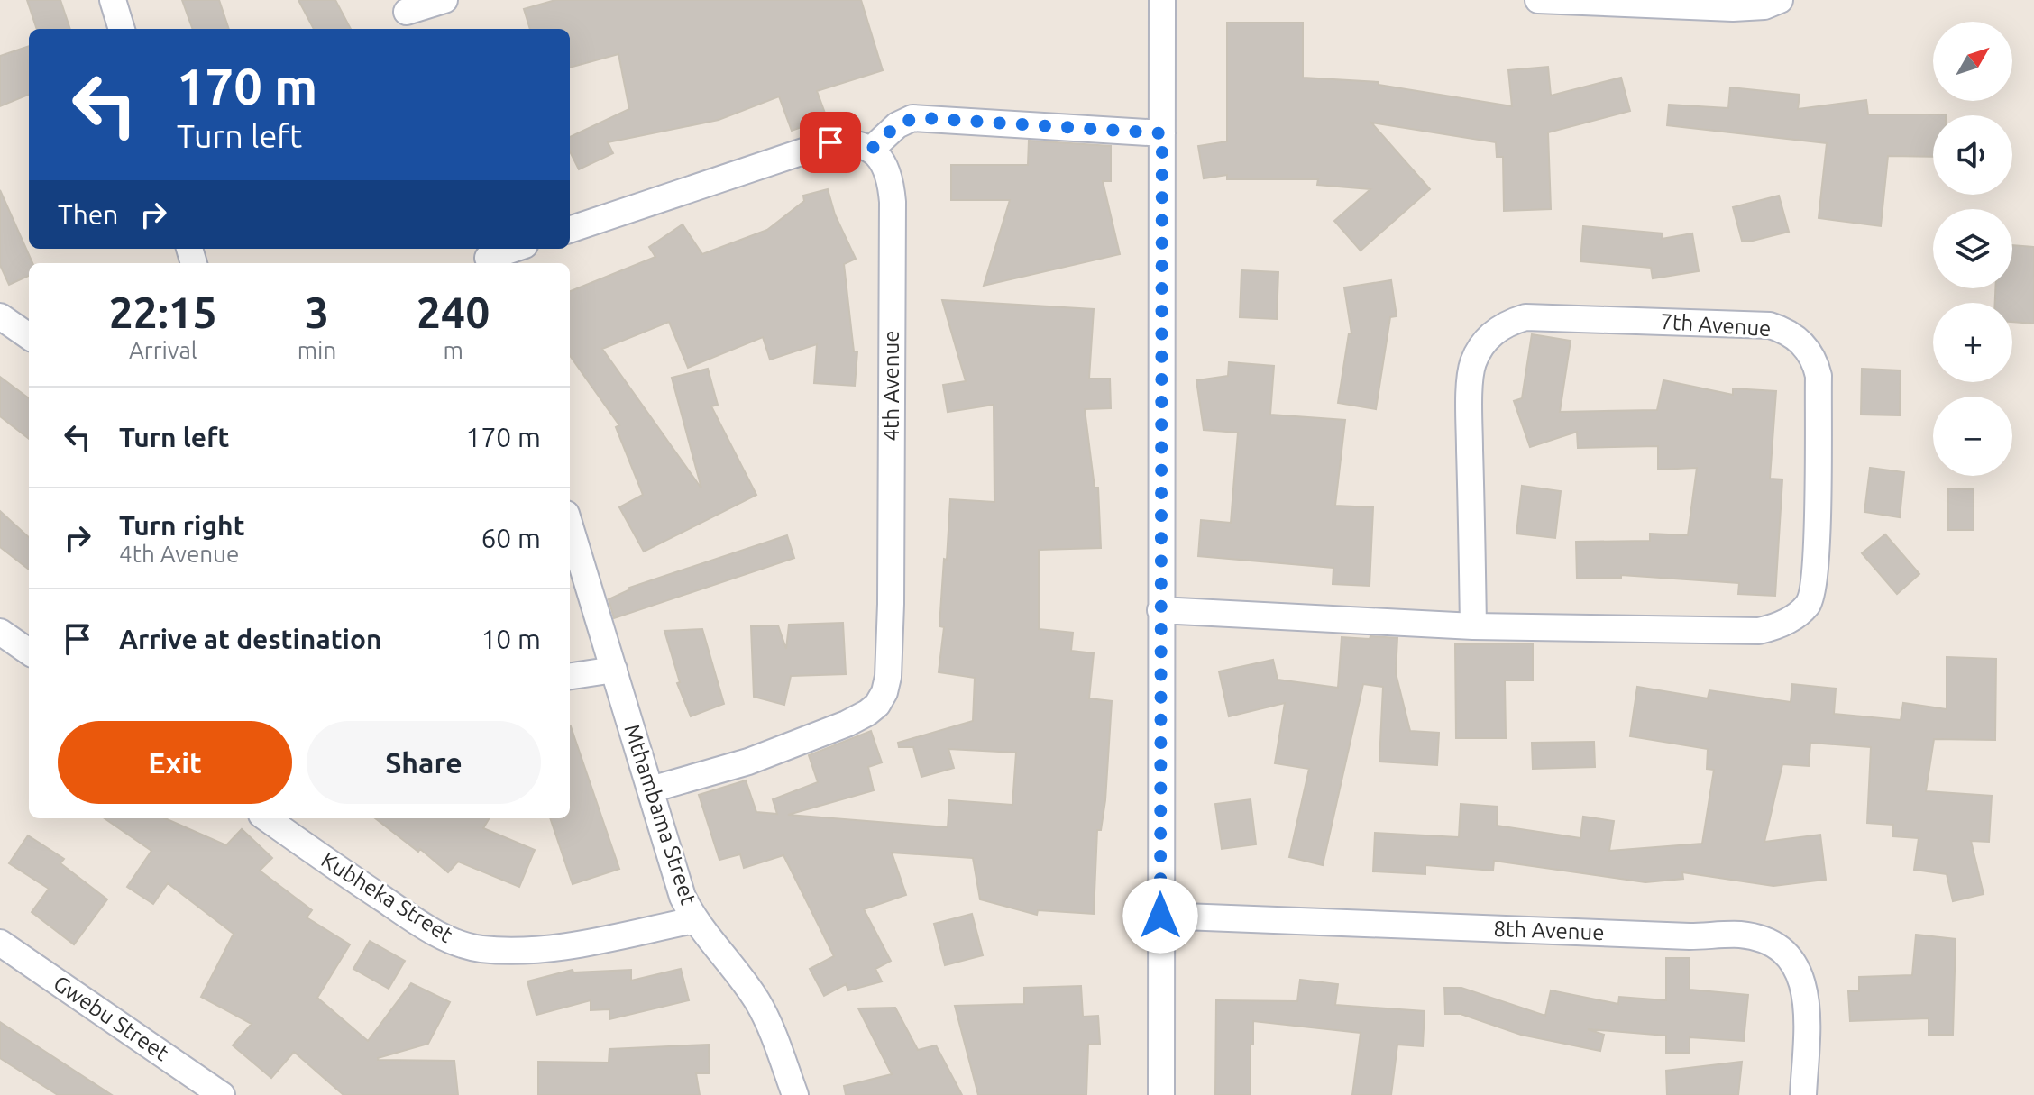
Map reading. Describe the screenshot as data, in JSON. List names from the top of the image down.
{
  "streets": {
    "street": [
      "7th Avenue",
      "4th Avenue",
      "Mthambama Street",
      "Kubheka Street",
      "8th Avenue",
      "Gwebu Street"
    ]
  },
  "crossings": [
    ["4th Avenue", "Mthambama Street"],
    ["Mthambama Street", "Kubheka Street"]
  ],
  "north": "top right",
  "page": {
    "map_buttons": ["+", "−"],
    "turn": ["170 m", "Turn left"],
    "then": "Then",
    "eta": [
      "22:15",
      "Arrival",
      "3",
      "min",
      "240",
      "m"
    ],
    "list": [
      {
        "name": "Turn left",
        "value": "170 m"
      },
      {
        "name": "Turn right",
        "note": "4th Avenue",
        "value": "60 m"
      },
      {
        "name": "Arrive at destination",
        "value": "10 m"
      }
    ],
    "buttons": ["Exit", "Share"]
  }
}
